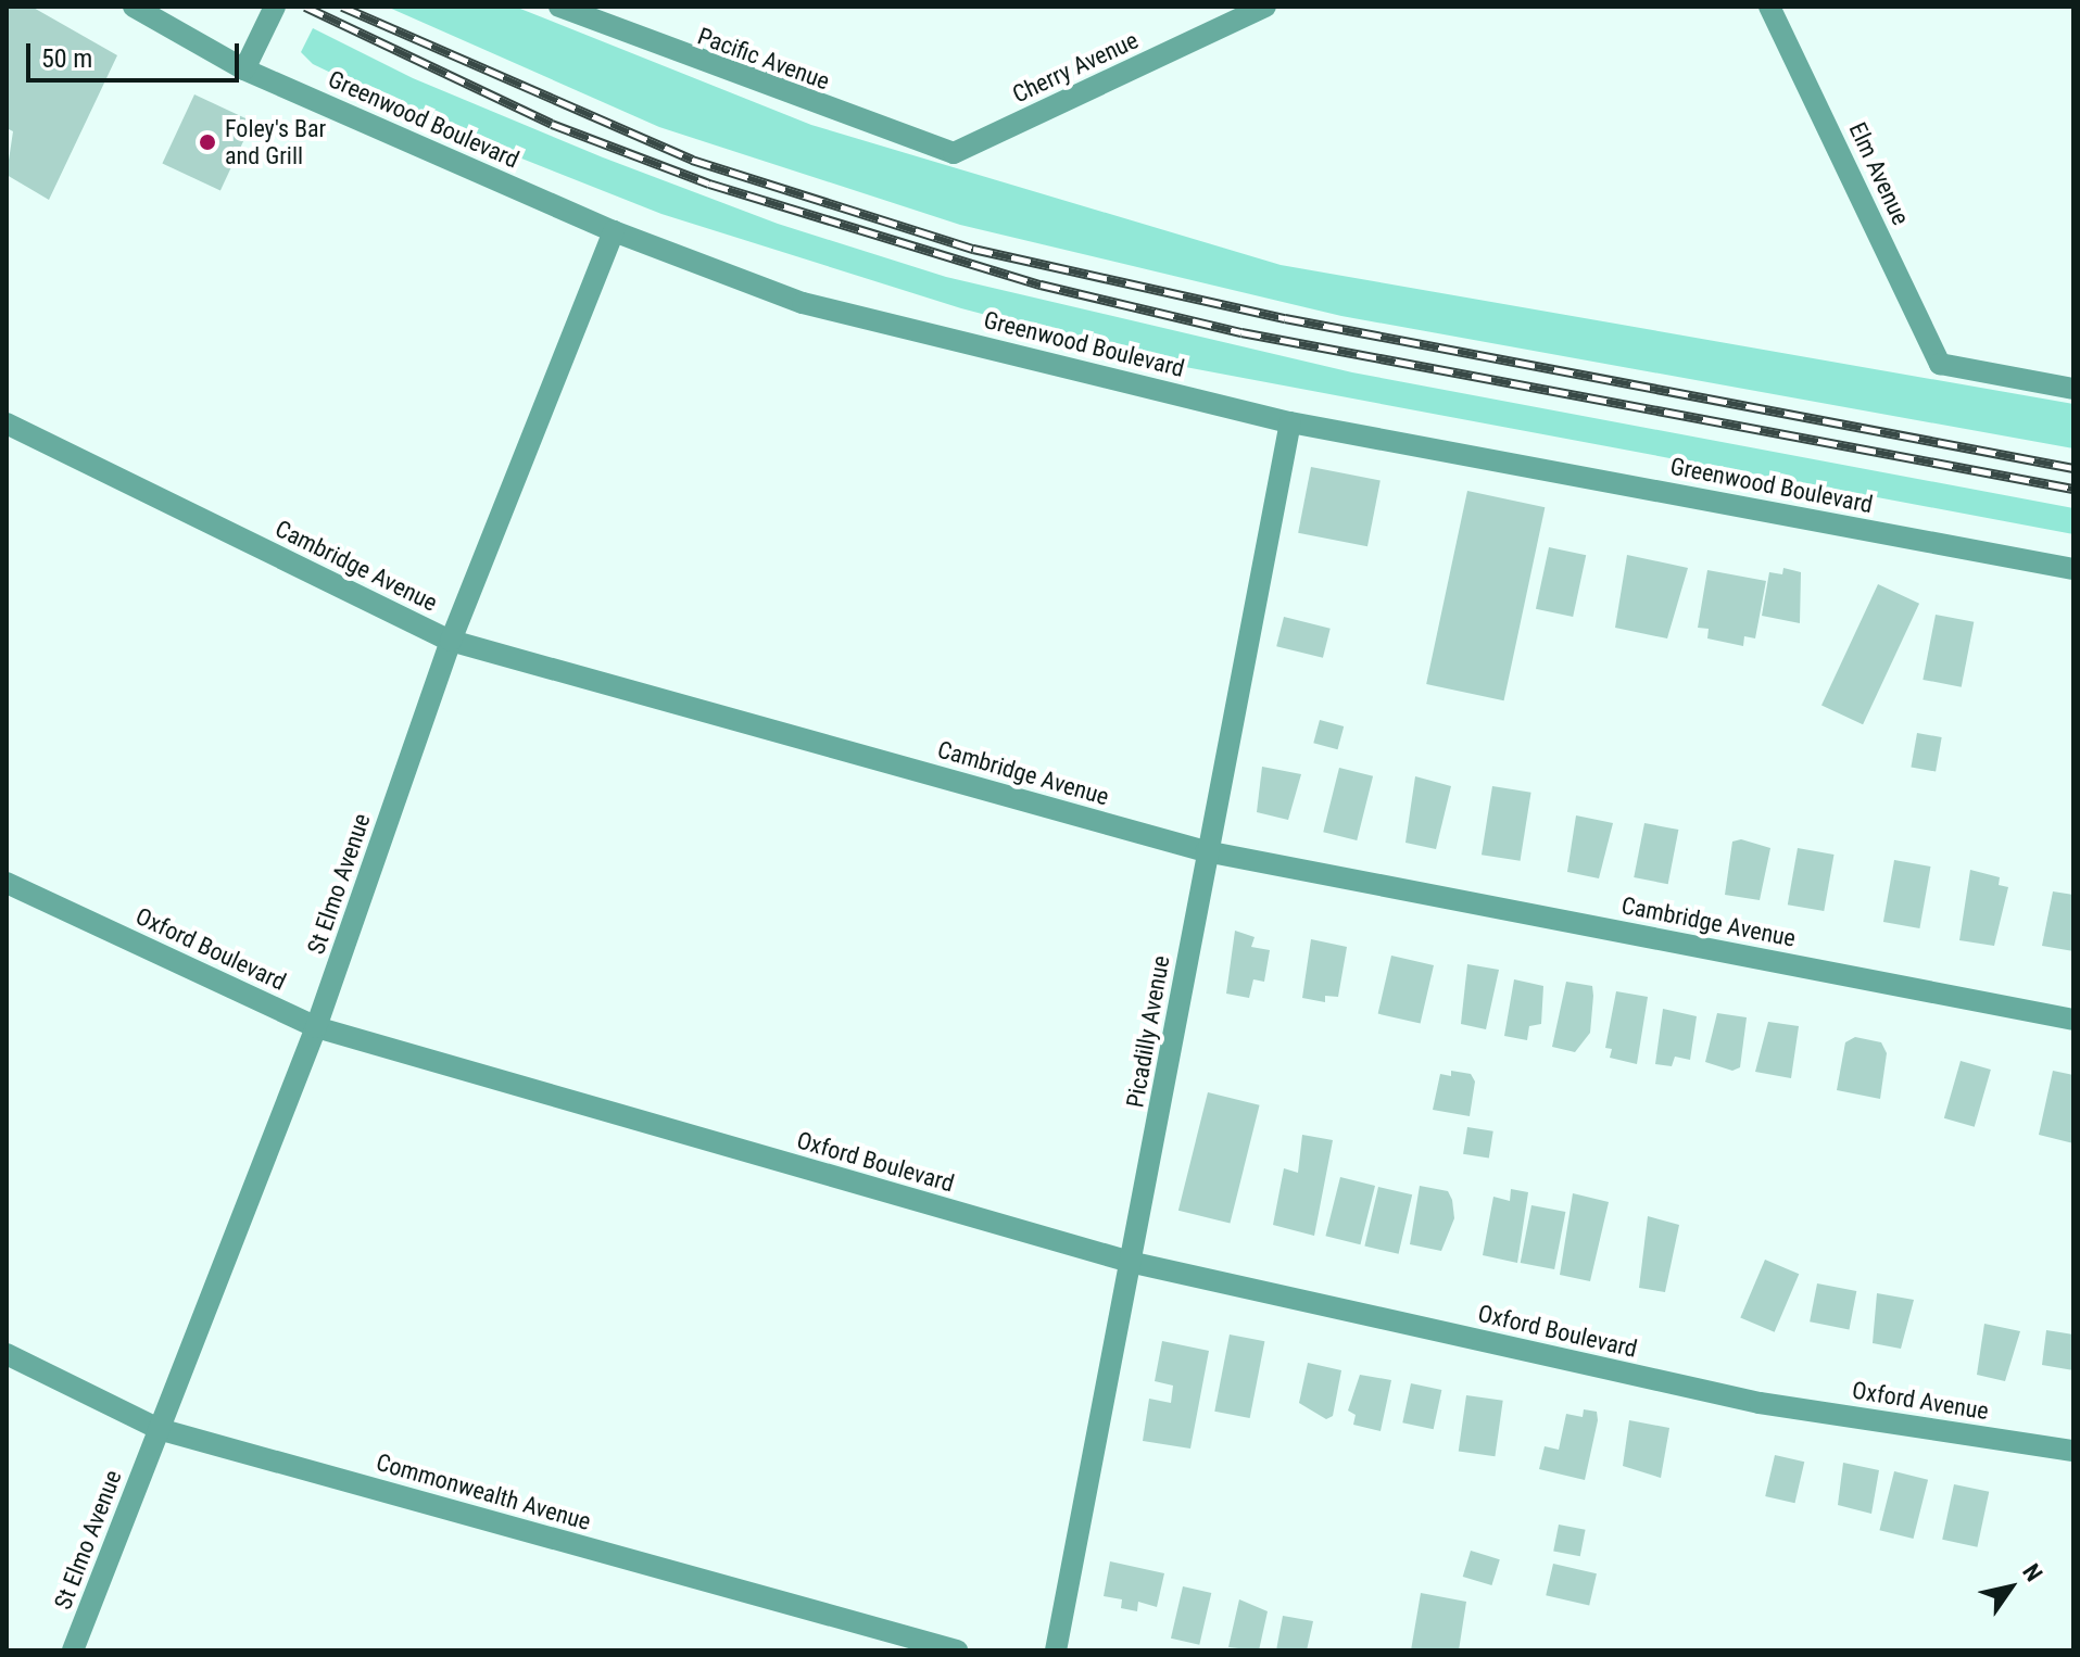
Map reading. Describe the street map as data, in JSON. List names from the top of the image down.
{
  "streets": {
    "street": [
      "Pacific Avenue",
      "Cherry Avenue",
      "Greenwood Boulevard",
      "Elm Avenue",
      "Cambridge Avenue",
      "St Elmo Avenue",
      "Oxford Boulevard",
      "Picadilly Avenue",
      "Oxford Avenue",
      "Commonwealth Avenue"
    ]
  },
  "crossings": [
    ["Pacific Avenue", "Cherry Avenue"],
    ["Greenwood Boulevard", "St Elmo Avenue"],
    ["Greenwood Boulevard", "Picadilly Avenue"],
    ["Cambridge Avenue", "St Elmo Avenue"],
    ["Cambridge Avenue", "Picadilly Avenue"],
    ["St Elmo Avenue", "Oxford Boulevard"],
    ["St Elmo Avenue", "Commonwealth Avenue"],
    ["Oxford Boulevard", "Picadilly Avenue"],
    ["Oxford Boulevard", "Oxford Avenue"]
  ],
  "places": ["Foley's Bar and Grill"],
  "scale_bar": "50 m",
  "north": "top right"
}
